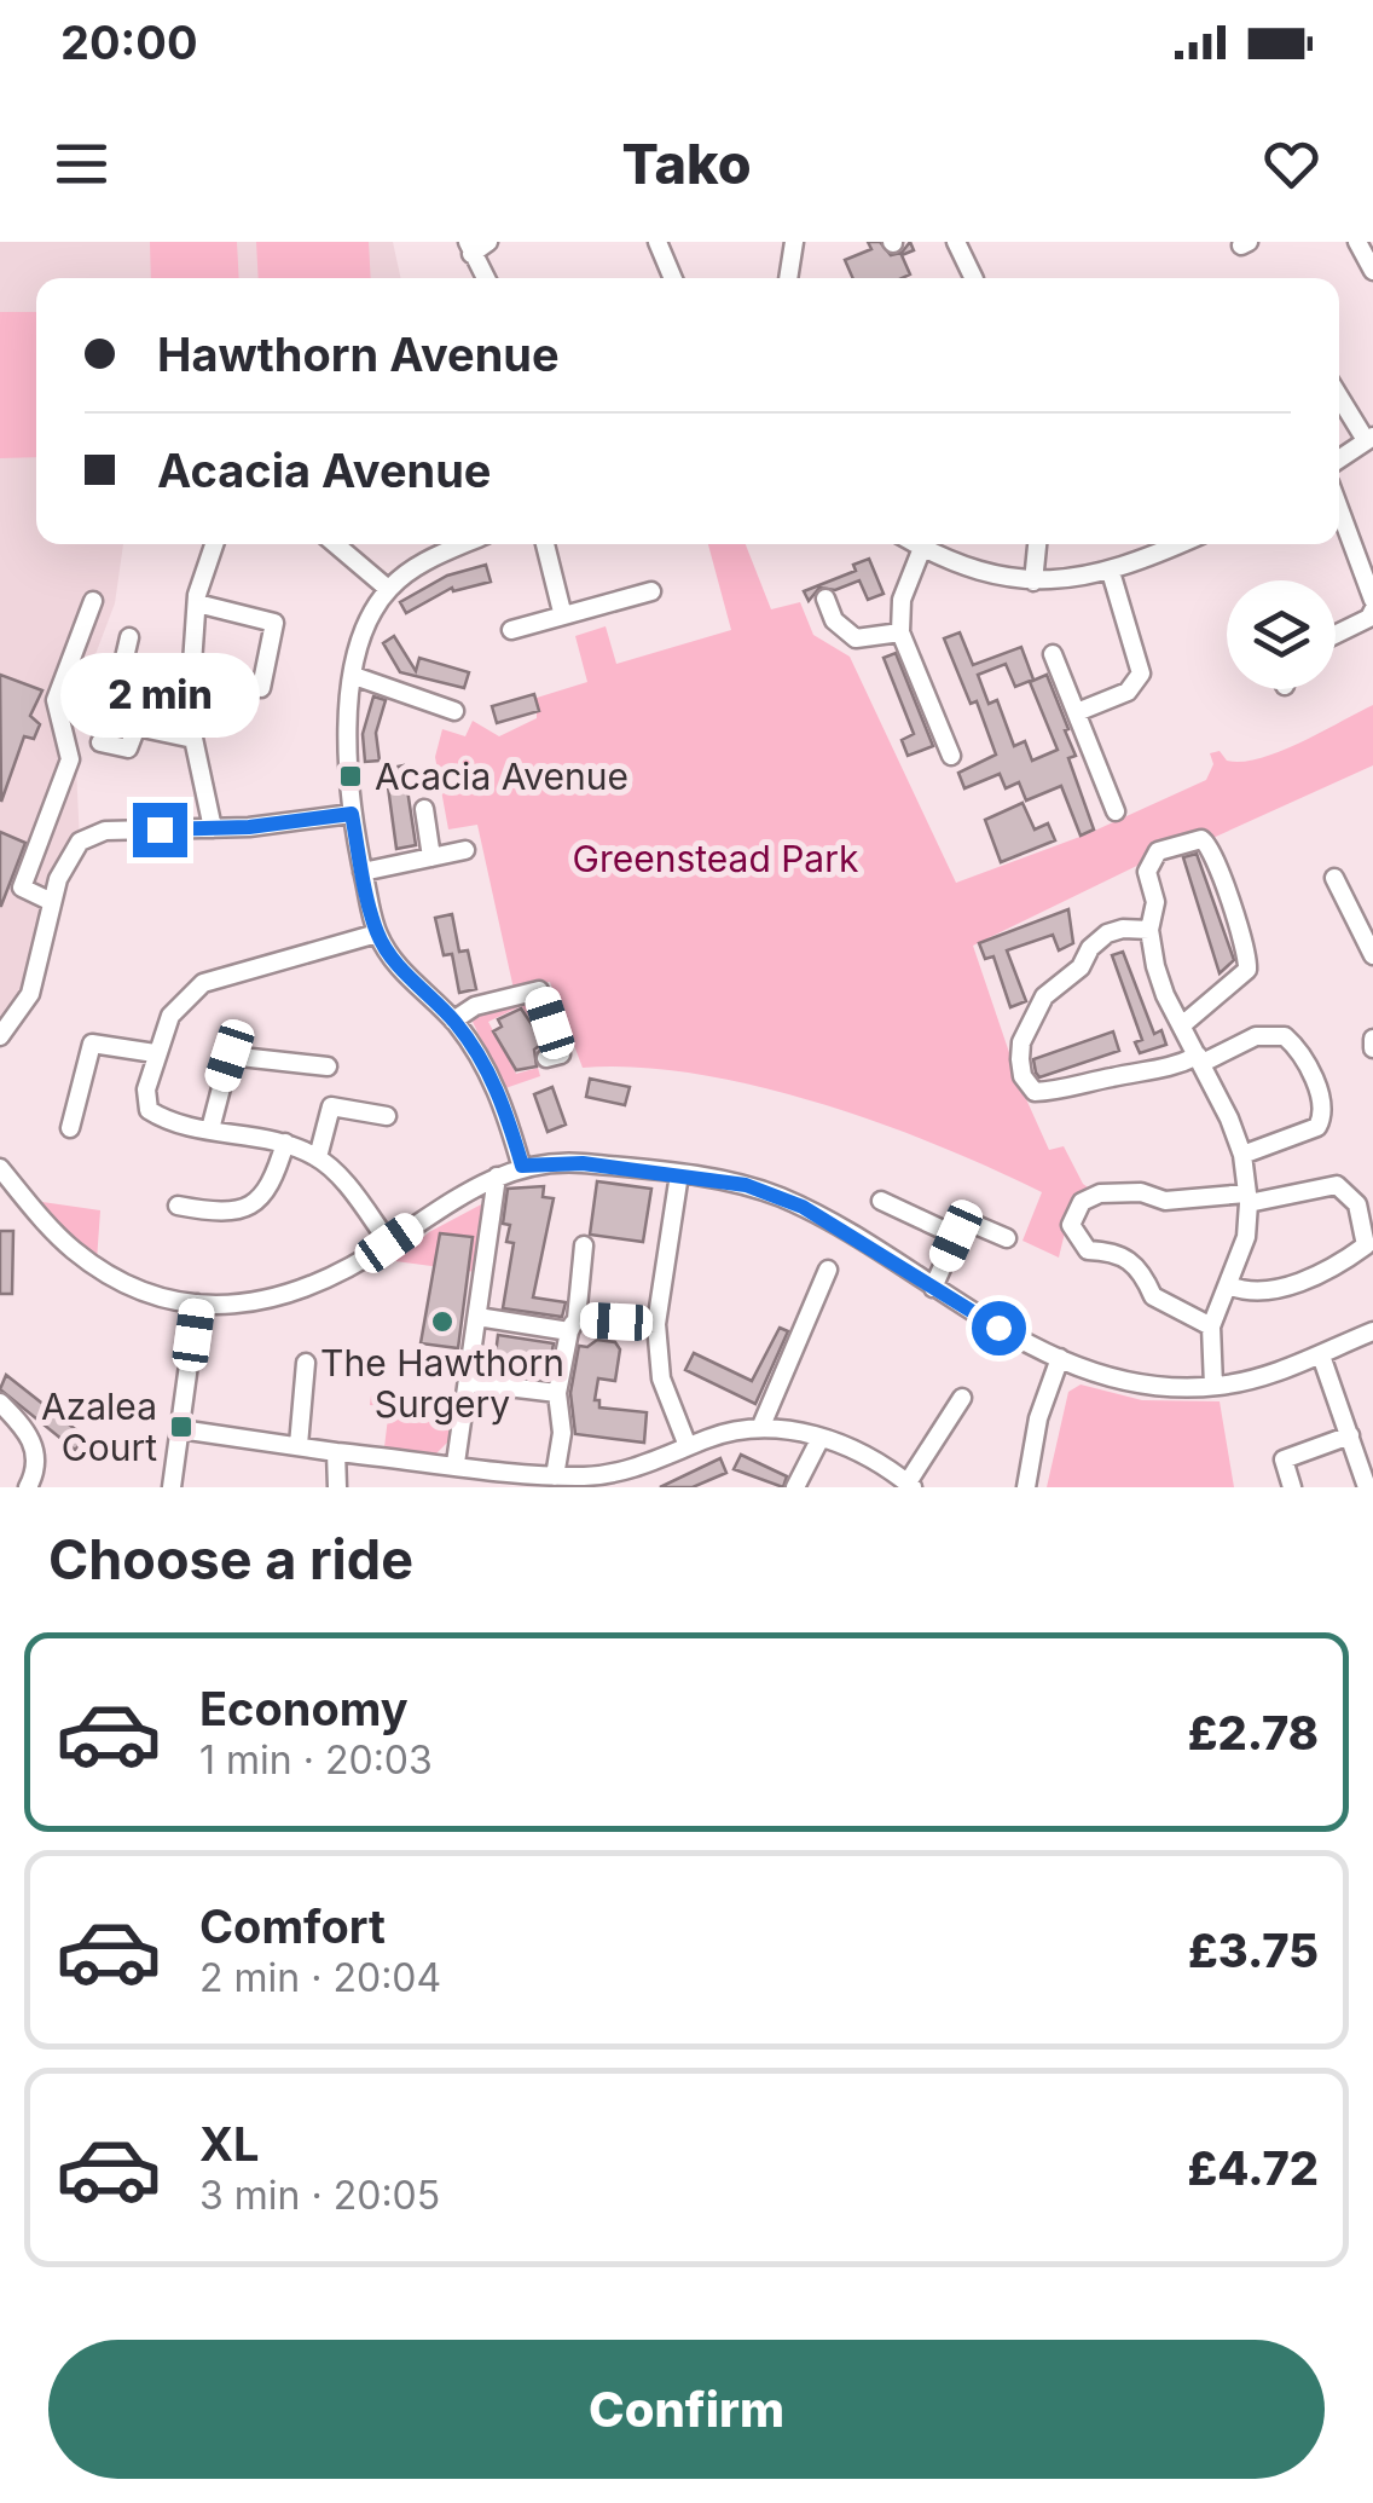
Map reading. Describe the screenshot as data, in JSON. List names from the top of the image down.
{
  "parks": ["Greenstead Park"],
  "places": {
    "transit": ["Acacia Avenue", "Azalea Court"],
    "other": ["The Hawthorn Surgery"]
  },
  "page": {
    "status": "20:00",
    "header": "Tako",
    "banner": ["Hawthorn Avenue", "Acacia Avenue"],
    "bubble": "2 min",
    "heading": "Choose a ride",
    "list": [
      {
        "name": "Economy",
        "note": "1 min · 20:03",
        "value": "£2.78"
      },
      {
        "name": "Comfort",
        "note": "2 min · 20:04",
        "value": "£3.75"
      },
      {
        "name": "XL",
        "note": "3 min · 20:05",
        "value": "£4.72"
      }
    ],
    "buttons": "Confirm"
  }
}
